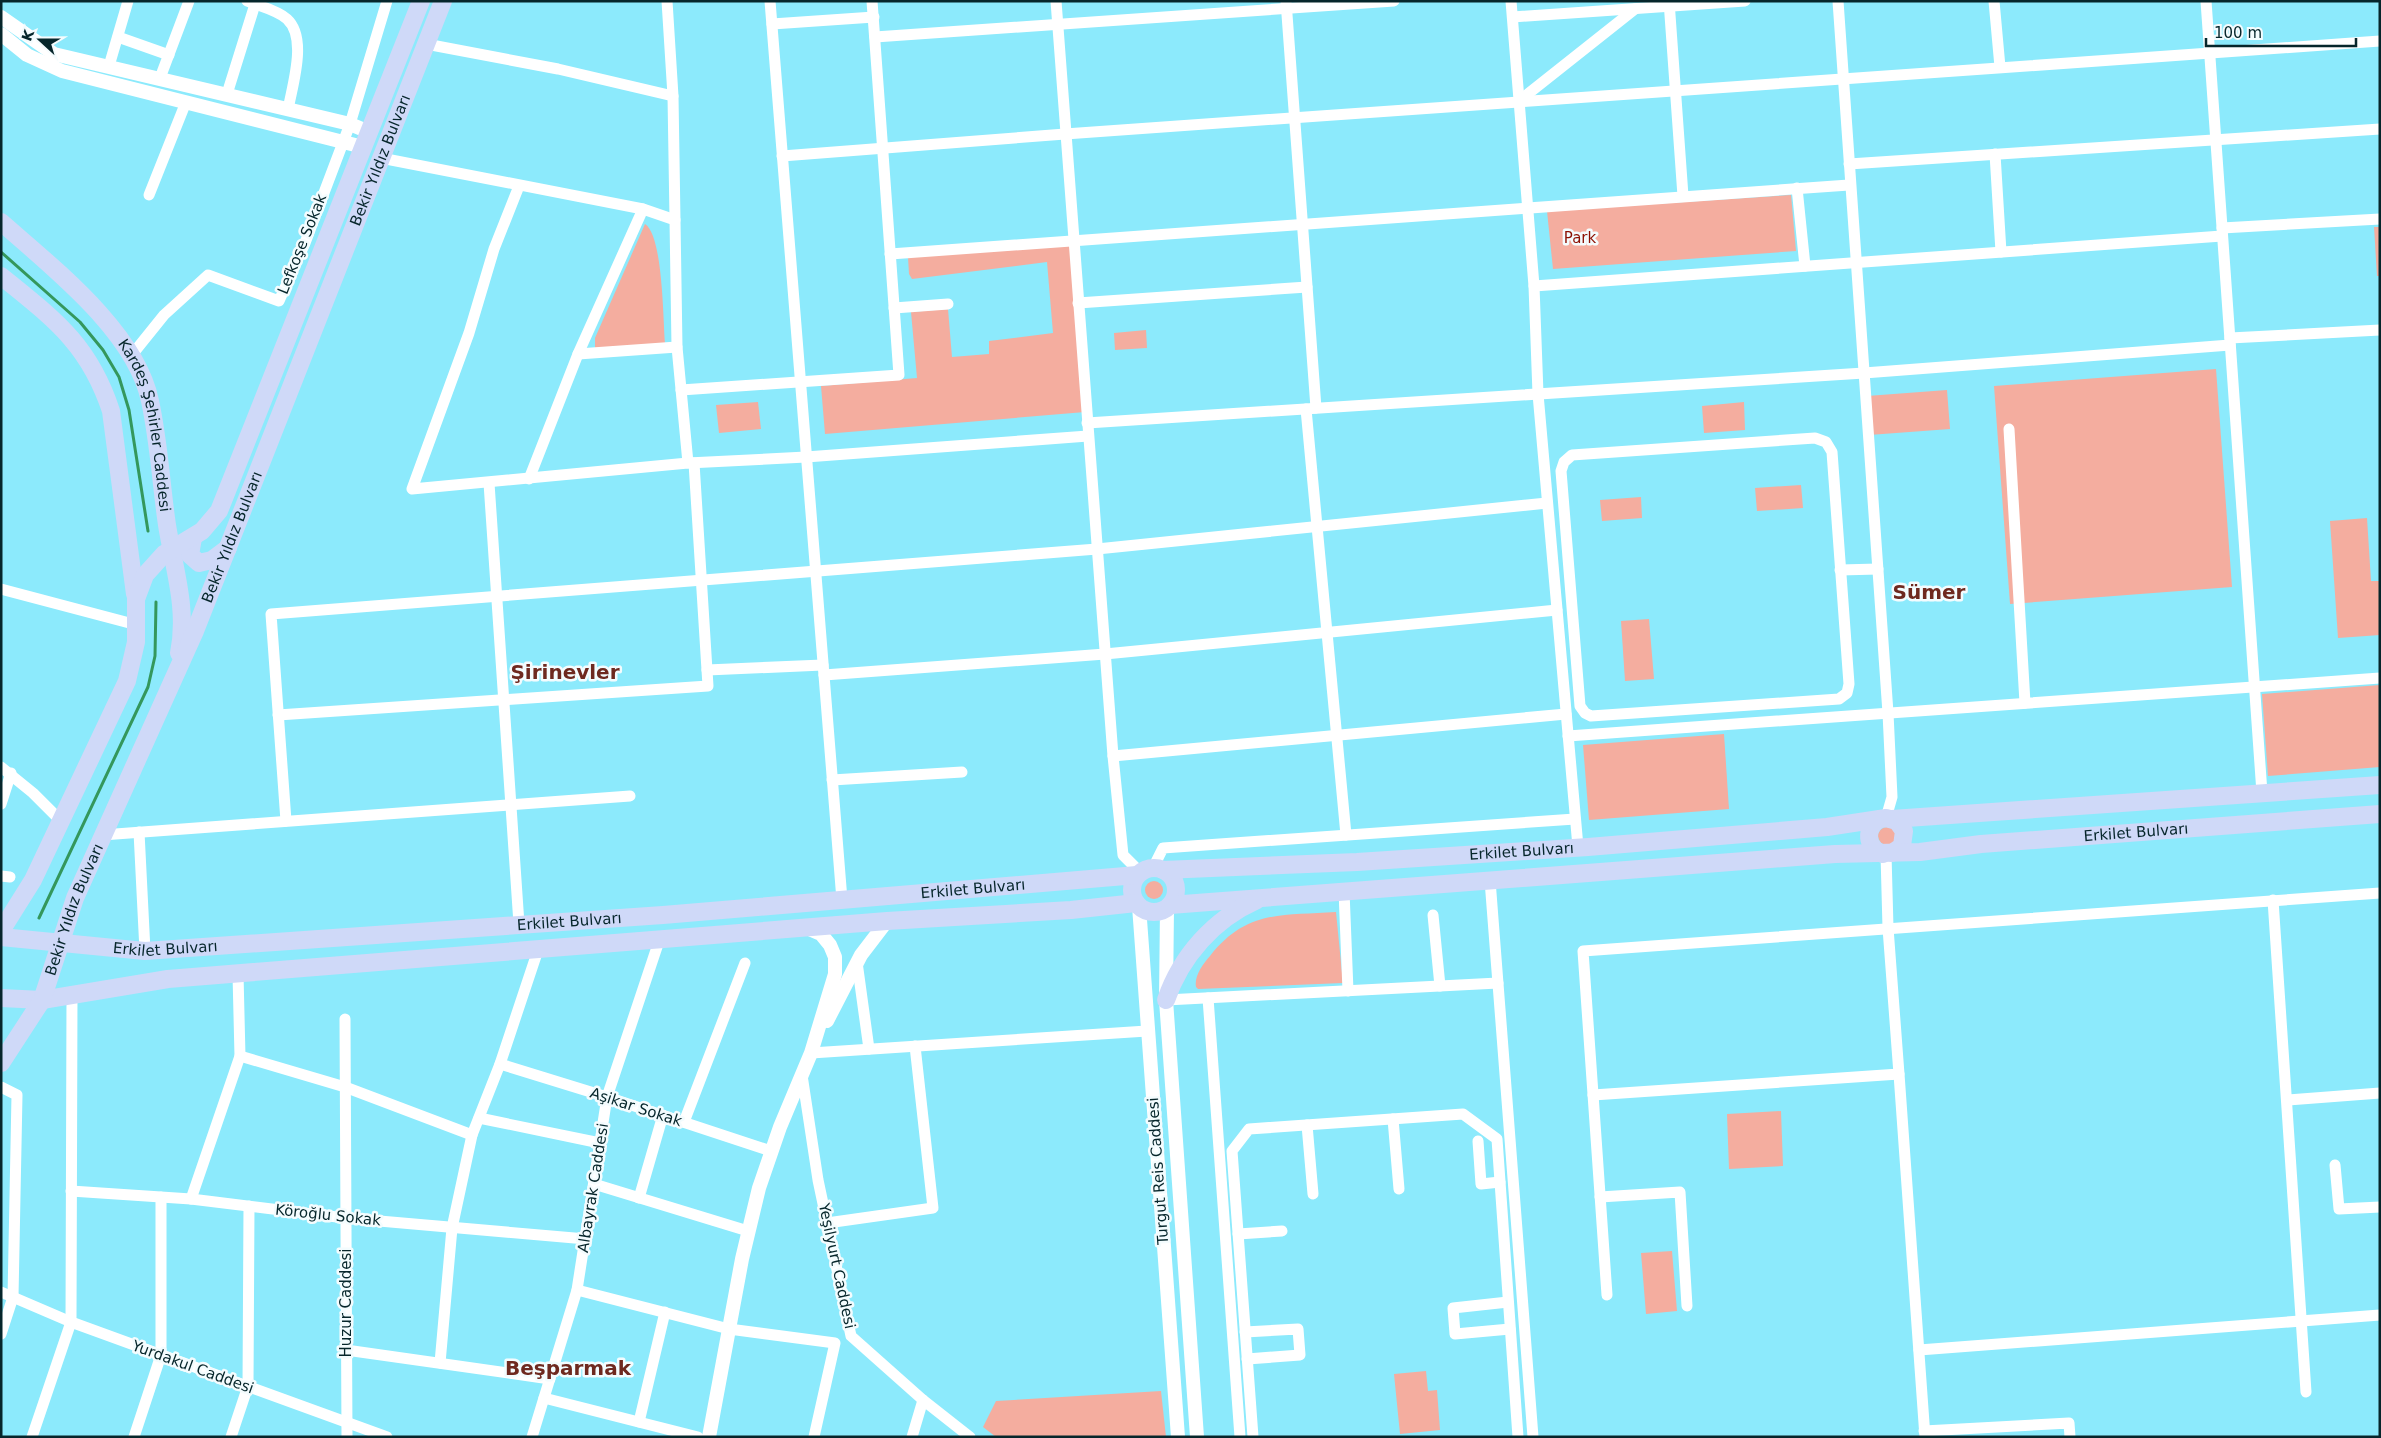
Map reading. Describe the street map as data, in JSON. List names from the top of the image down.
{
  "streets": {
    "main road": ["Bekir Yıldız Bulvarı", "Kardeş Şehirler Caddesi", "Erkilet Bulvarı"],
    "street": [
      "Lefkoşe Sokak",
      "Aşikar Sokak",
      "Turgut Reis Caddesi",
      "Albayrak Caddesi",
      "Köroğlu Sokak",
      "Yeşilyurt Caddesi",
      "Huzur Caddesi",
      "Yurdakul Caddesi"
    ]
  },
  "crossings": [
    ["Bekir Yıldız Bulvarı", "Kardeş Şehirler Caddesi"],
    ["Bekir Yıldız Bulvarı", "Erkilet Bulvarı"],
    ["Lefkoşe Sokak", "Kardeş Şehirler Caddesi"],
    ["Erkilet Bulvarı", "Turgut Reis Caddesi"],
    ["Erkilet Bulvarı", "Albayrak Caddesi"],
    ["Aşikar Sokak", "Albayrak Caddesi"],
    ["Albayrak Caddesi", "Köroğlu Sokak"],
    ["Köroğlu Sokak", "Huzur Caddesi"],
    ["Huzur Caddesi", "Yurdakul Caddesi"]
  ],
  "districts": ["Sümer", "Şirinevler", "Beşparmak"],
  "parks": ["Park"],
  "scale_bar": "100 m",
  "north": "left"
}
